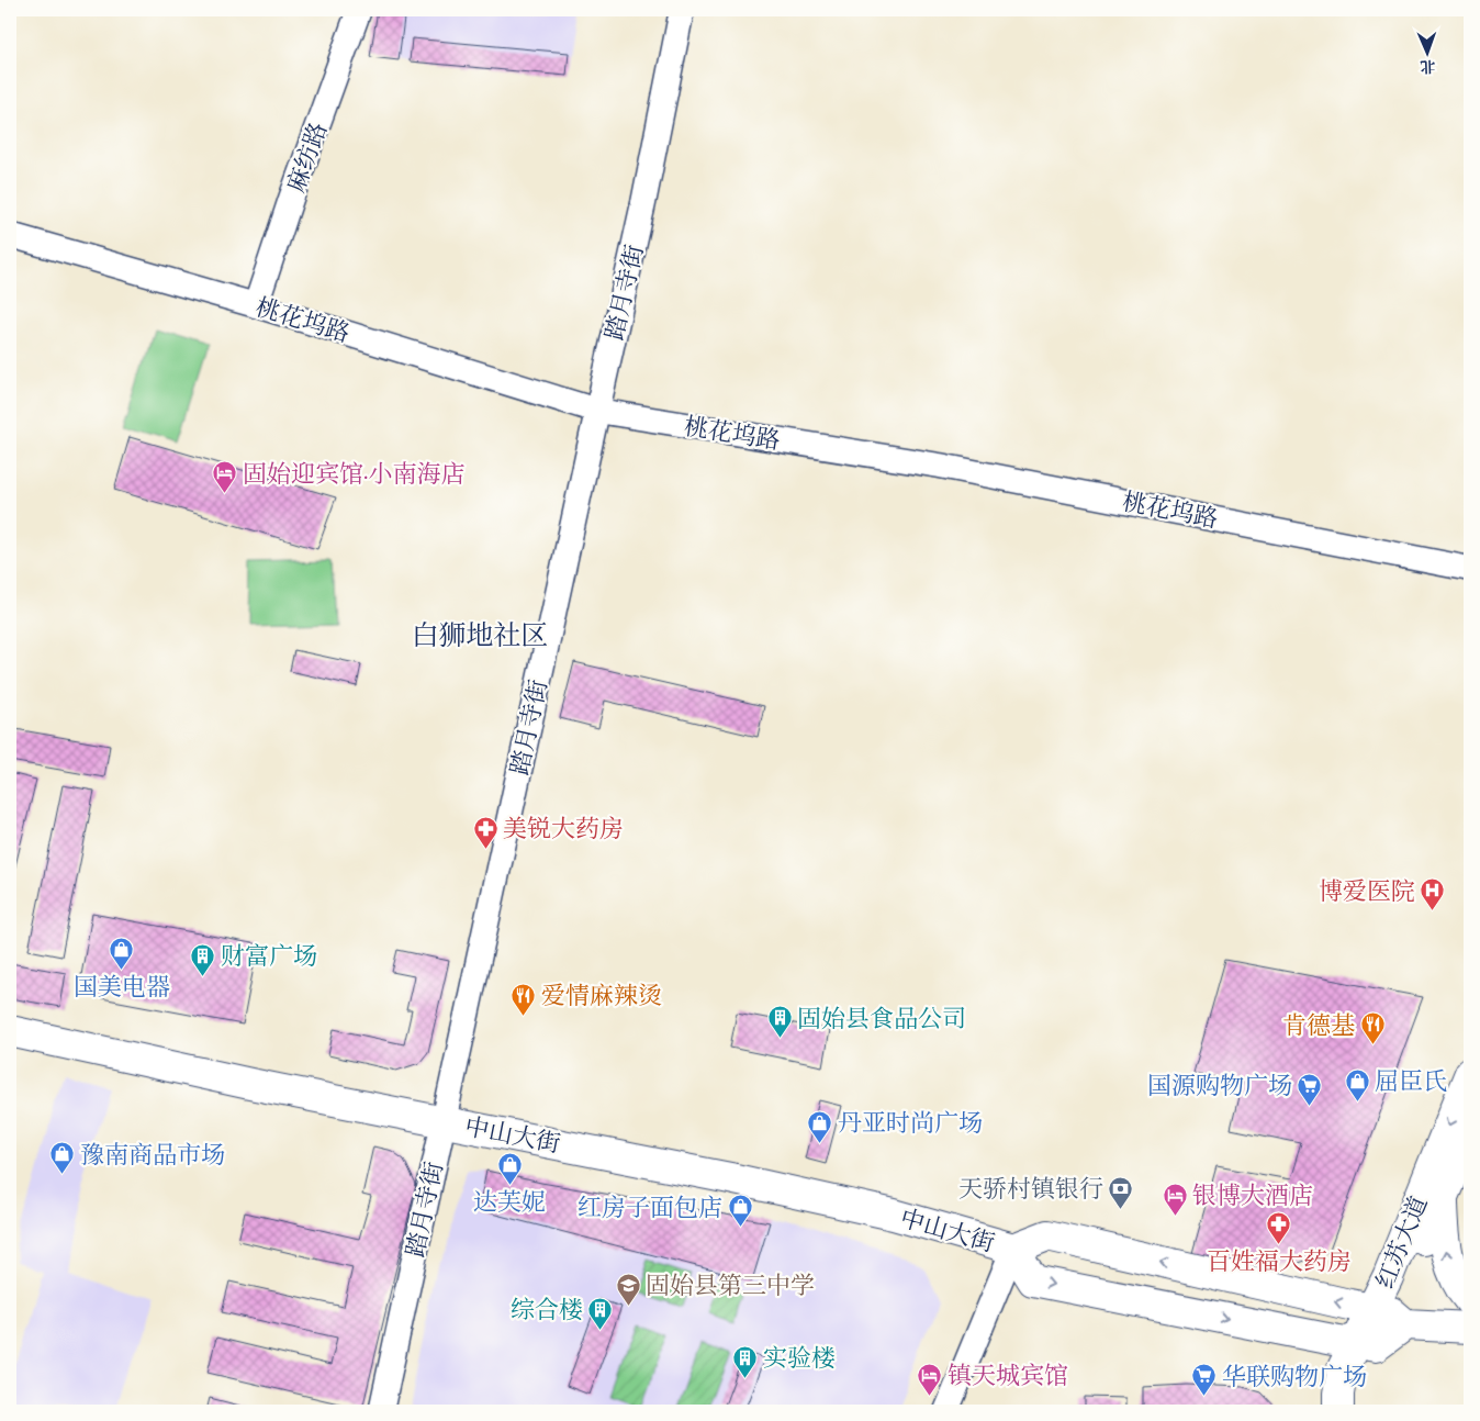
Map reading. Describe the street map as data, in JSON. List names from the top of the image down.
{
  "streets": {
    "main road": ["中山大街", "红苏大道"],
    "street": ["麻纺路", "踏月寺街", "桃花坞路"]
  },
  "crossings": [
    ["麻纺路", "桃花坞路"],
    ["踏月寺街", "桃花坞路"],
    ["踏月寺街", "中山大街"],
    ["中山大街", "红苏大道"]
  ],
  "districts": ["白狮地社区"],
  "places": {
    "hotel": ["固始迎宾馆·小南海店", "银博大酒店", "镇天城宾馆"],
    "pharmacy": ["美锐大药房", "百姓福大药房"],
    "hospital": ["博爱医院"],
    "shop": [
      "国美电器",
      "屈臣氏",
      "丹亚时尚广场",
      "豫南商品市场",
      "达芙妮",
      "红房子面包店"
    ],
    "building": [
      "财富广场",
      "固始县食品公司",
      "综合楼",
      "实验楼"
    ],
    "restaurant": ["爱情麻辣烫", "肯德基"],
    "supermarket": ["国源购物广场", "华联购物广场"],
    "bank": ["天骄村镇银行"],
    "school or university": ["固始县第三中学"]
  },
  "north": "bottom"
}
